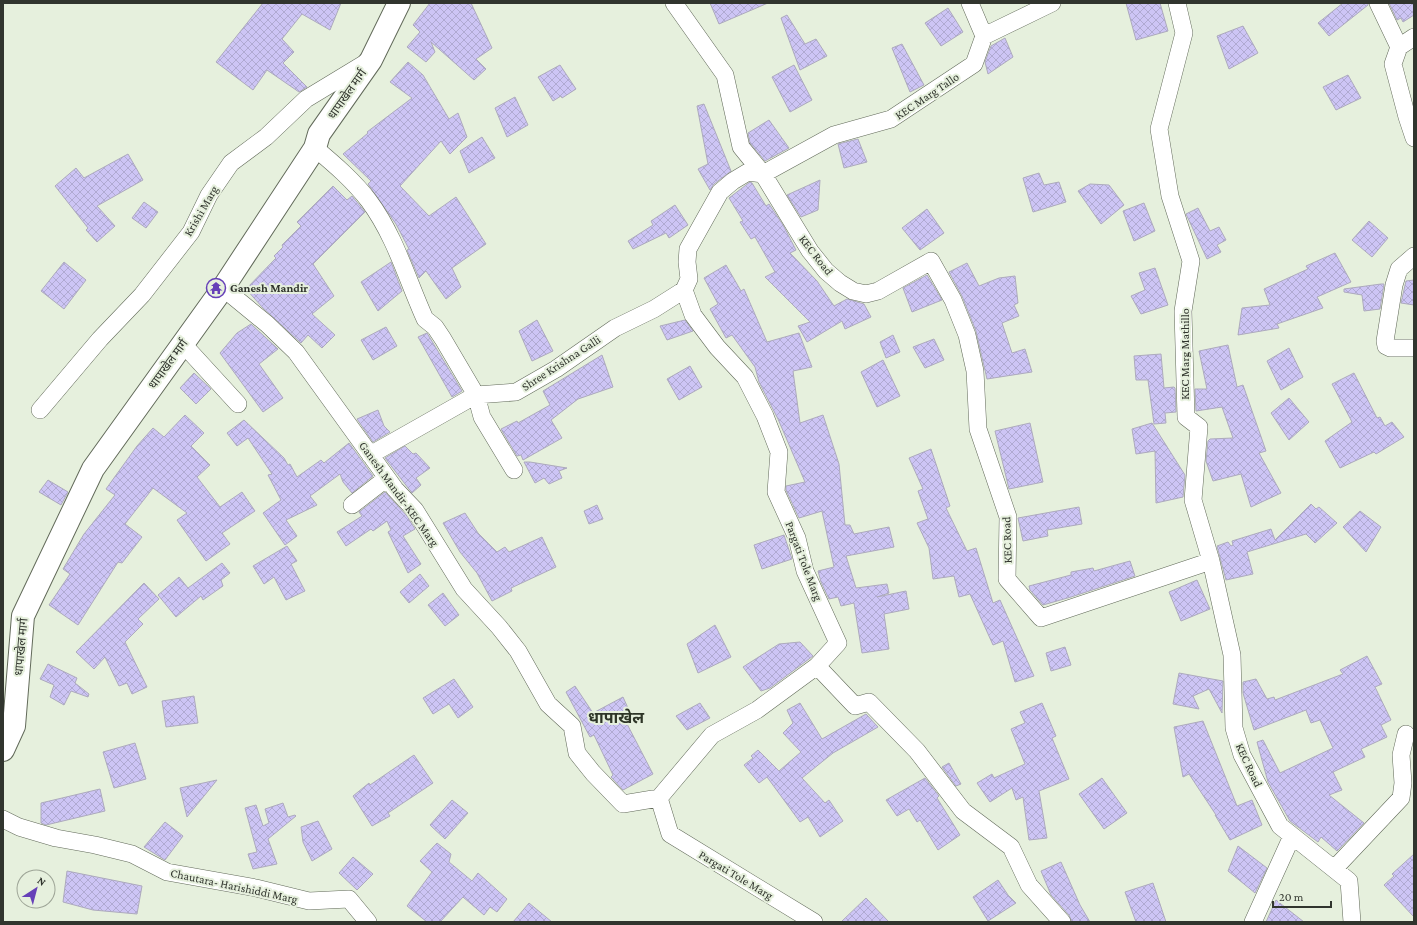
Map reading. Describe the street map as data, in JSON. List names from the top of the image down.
{
  "streets": {
    "main road": ["धापाखेल मार्ग"],
    "street": [
      "KEC Marg Tallo",
      "Krishi Marg",
      "KEC Road",
      "KEC Marg Mathillo",
      "Shree Krishna Galli",
      "Ganesh Mandir-KEC Marg",
      "Pargati Tole Marg",
      "Chautara- Harishiddi Marg"
    ]
  },
  "crossings": [
    ["धापाखेल मार्ग", "Krishi Marg"],
    ["धापाखेल मार्ग", "Ganesh Mandir-KEC Marg"],
    ["KEC Marg Tallo", "KEC Road"],
    ["KEC Road", "KEC Marg Mathillo"],
    ["Shree Krishna Galli", "Ganesh Mandir-KEC Marg"],
    ["Shree Krishna Galli", "Pargati Tole Marg"],
    ["Ganesh Mandir-KEC Marg", "Pargati Tole Marg"]
  ],
  "districts": ["धापाखेल"],
  "places": {
    "temple": ["Ganesh Mandir"]
  },
  "scale_bar": "20 m",
  "north": "top right"
}
